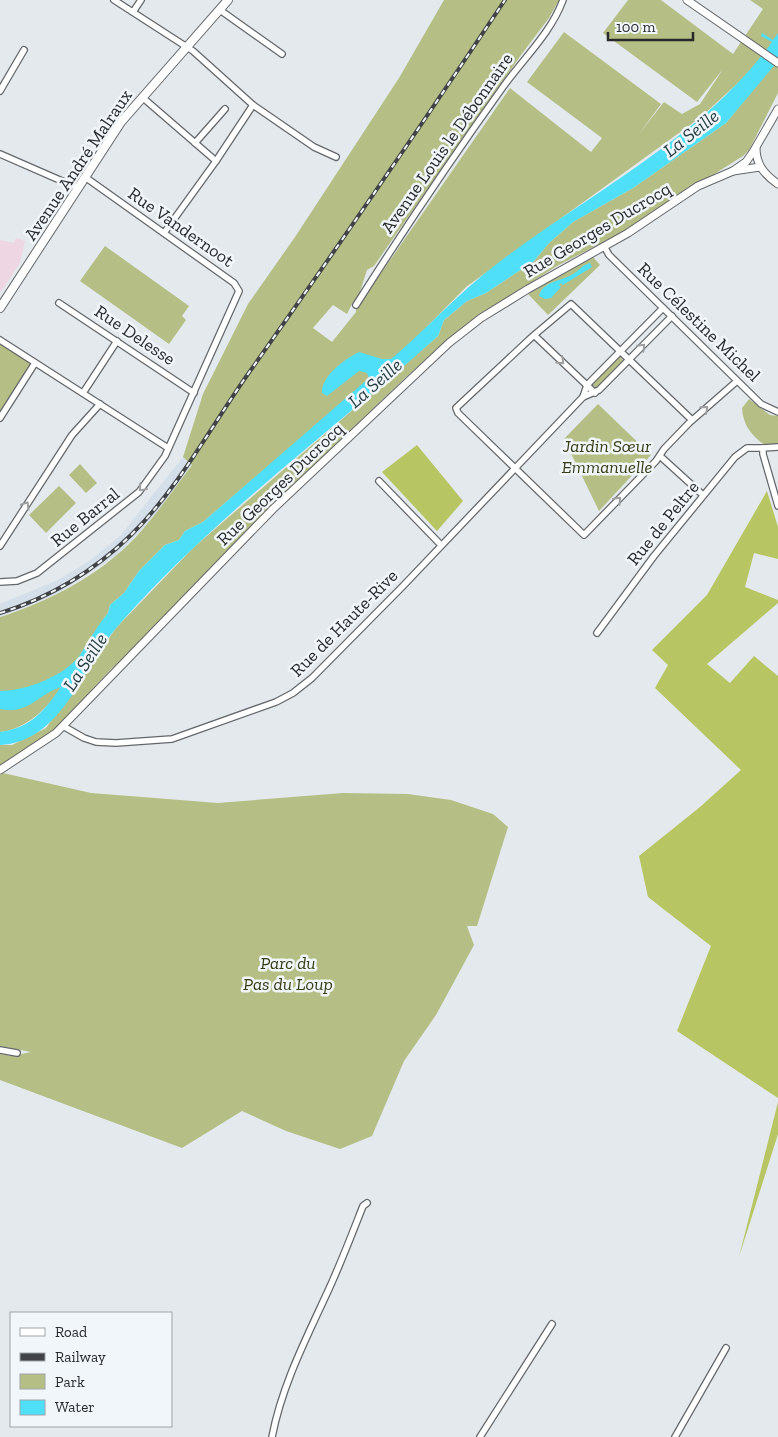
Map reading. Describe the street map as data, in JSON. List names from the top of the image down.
{
  "streets": {
    "main road": ["Avenue André Malraux"],
    "street": [
      "Avenue Louis le Débonnaire",
      "Rue Vandernoot",
      "Rue Georges Ducrocq",
      "Rue Célestine Michel",
      "Rue Delesse",
      "Rue Barral",
      "Rue de Peltre",
      "Rue de Haute-Rive"
    ]
  },
  "crossings": [
    ["Avenue André Malraux", "Rue Vandernoot"],
    ["Rue Vandernoot", "Rue Delesse"],
    ["Rue Vandernoot", "Rue Barral"],
    ["Rue Georges Ducrocq", "Rue Célestine Michel"],
    ["Rue Georges Ducrocq", "Rue de Haute-Rive"],
    ["Rue Célestine Michel", "Rue de Haute-Rive"]
  ],
  "one_way": ["Rue Barral"],
  "water": ["La Seille"],
  "parks": ["Jardin Sœur Emmanuelle", "Parc du Pas du Loup"],
  "legend": [
    "Road",
    "Railway",
    "Park",
    "Water"
  ],
  "scale_bar": "100 m"
}
